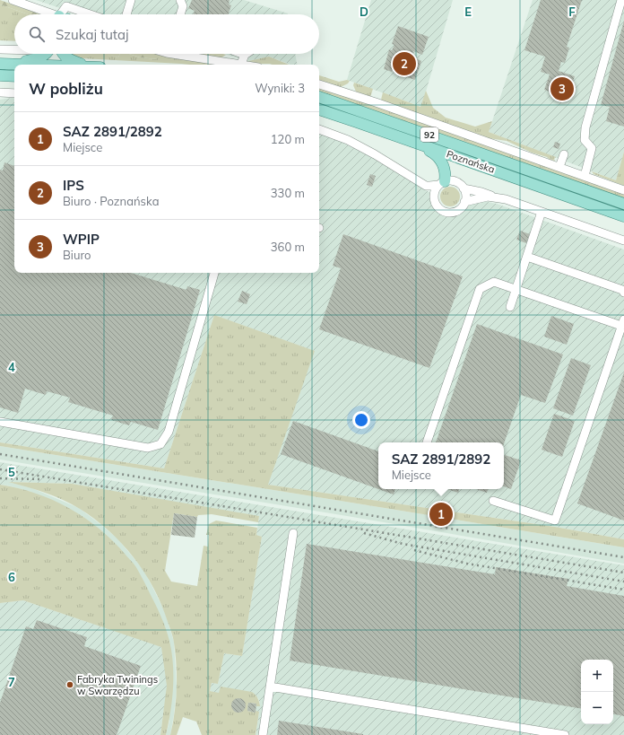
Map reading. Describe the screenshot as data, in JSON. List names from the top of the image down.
{
  "streets": {
    "main road": ["92", "Poznańska"]
  },
  "places": ["Fabryka Twinings w Swarzędzu"],
  "page": {
    "search": "Szukaj tutaj",
    "pins": ["2", "3", "1"],
    "heading": ["W pobliżu", "Wyniki: 3"],
    "list": [
      {
        "mark": "1",
        "name": "SAZ 2891/2892",
        "note": "Miejsce",
        "value": "120 m"
      },
      {
        "mark": "2",
        "name": "IPS",
        "note": "Biuro · Poznańska",
        "value": "330 m"
      },
      {
        "mark": "3",
        "name": "WPIP",
        "note": "Biuro",
        "value": "360 m"
      }
    ],
    "popup": ["SAZ 2891/2892", "Miejsce"],
    "map_buttons": ["+", "−"]
  },
  "grid": {
    "columns": ["D", "E", "F"],
    "rows": [
      "4",
      "5",
      "6",
      "7"
    ]
  }
}
